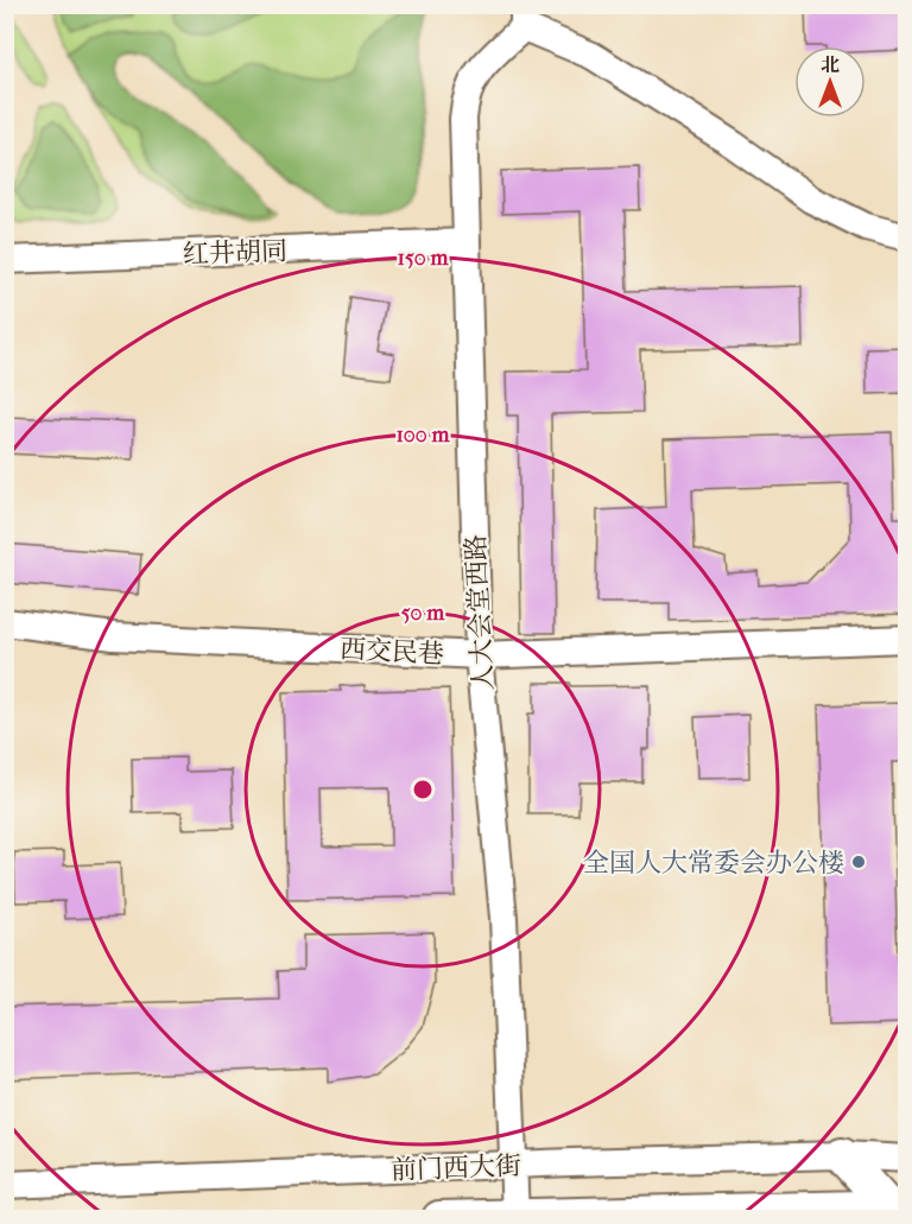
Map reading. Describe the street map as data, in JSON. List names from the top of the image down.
{
  "streets": {
    "main road": ["前门西大街"],
    "street": ["红井胡同", "人大会堂西路", "西交民巷"]
  },
  "crossings": [
    ["红井胡同", "人大会堂西路"],
    ["人大会堂西路", "西交民巷"],
    ["人大会堂西路", "前门西大街"]
  ],
  "places": ["全国人大常委会办公楼"],
  "north": "top",
  "rings": ["150 m", "100 m", "50 m"]
}
